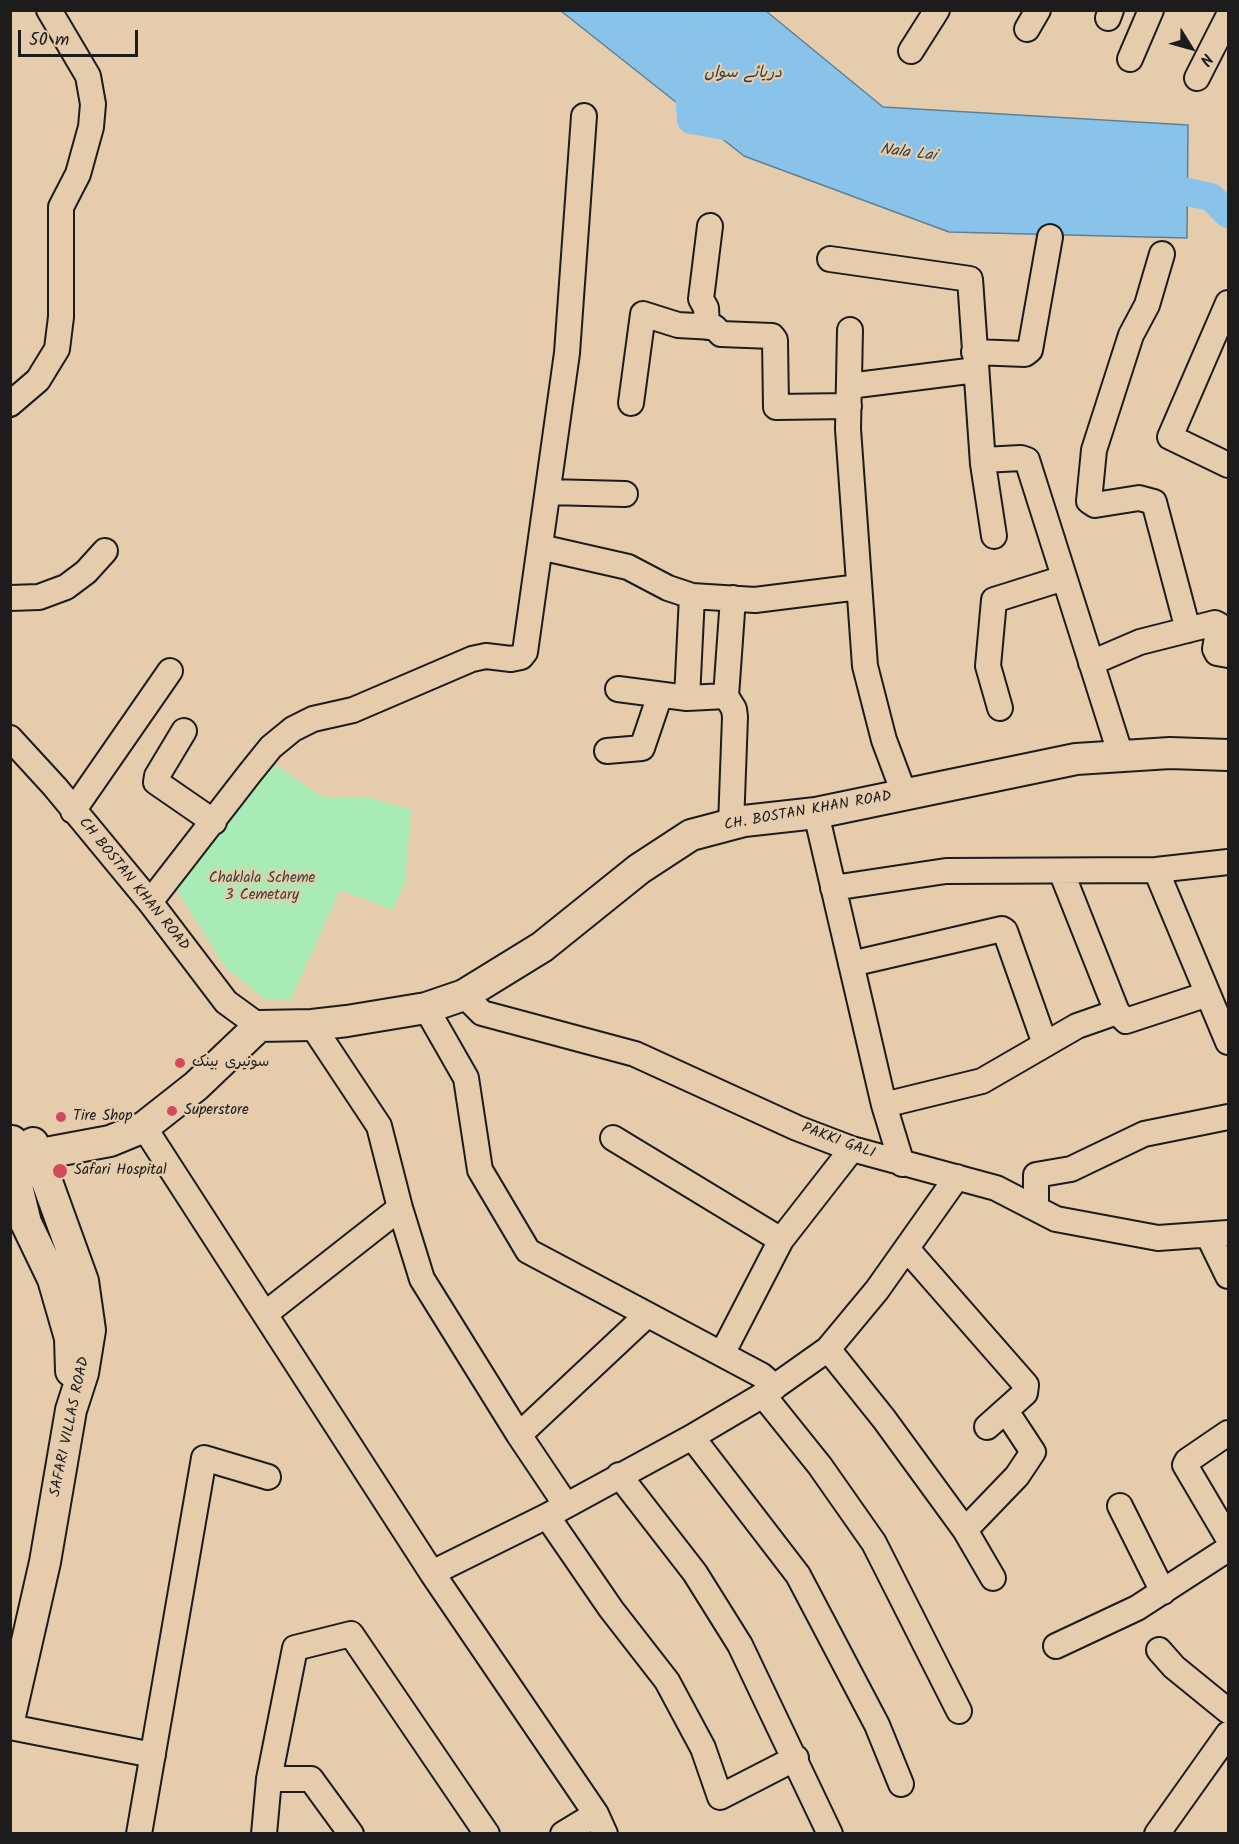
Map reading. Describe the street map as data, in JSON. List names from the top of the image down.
{
  "streets": {
    "main road": ["CH. BOSTAN KHAN ROAD", "SAFARI VILLAS ROAD"],
    "street": ["CH BOSTAN KHAN ROAD", "PAKKI GALI"]
  },
  "crossings": [
    ["CH. BOSTAN KHAN ROAD", "CH BOSTAN KHAN ROAD"],
    ["CH. BOSTAN KHAN ROAD", "PAKKI GALI"]
  ],
  "water": ["دریائے سواں", "Nala Lai"],
  "parks": ["Chaklala Scheme 3 Cemetary"],
  "places": [
    "سونیری بینک",
    "Superstore",
    "Tire Shop",
    "Safari Hospital"
  ],
  "scale_bar": "50 m",
  "north": "bottom right"
}
